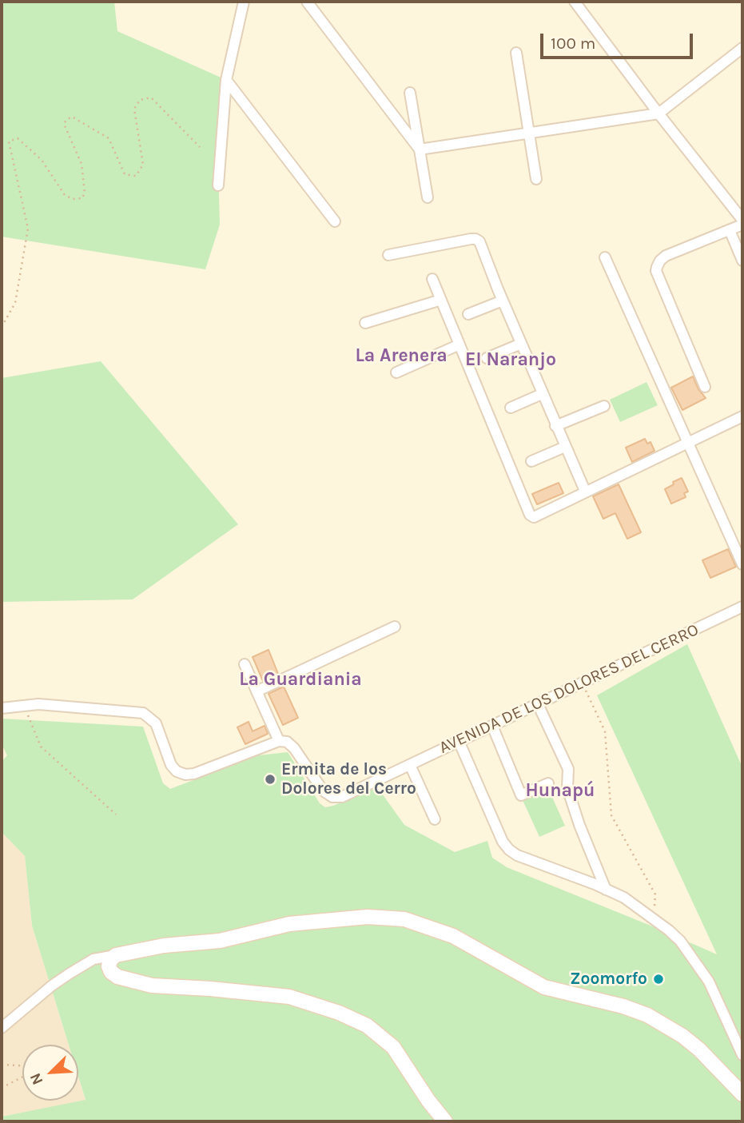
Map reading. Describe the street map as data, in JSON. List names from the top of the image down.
{
  "streets": {
    "street": ["AVENIDA DE LOS DOLORES DEL CERRO"]
  },
  "districts": [
    "La Arenera",
    "El Naranjo",
    "La Guardiania",
    "Hunapú"
  ],
  "places": ["Ermita de los Dolores del Cerro", "Zoomorfo"],
  "scale_bar": "100 m",
  "north": "bottom left"
}
